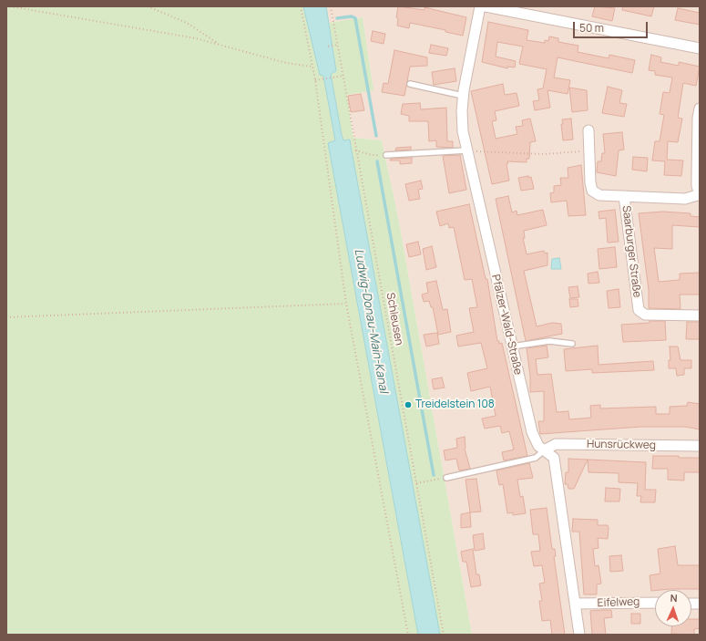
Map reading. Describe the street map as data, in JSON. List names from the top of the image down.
{
  "streets": {
    "street": [
      "Saarburger Straße",
      "Pfälzer-Wald-Straße",
      "Hunsrückweg",
      "Eifelweg"
    ],
    "path": ["Schleusen"]
  },
  "crossings": [
    ["Pfälzer-Wald-Straße", "Hunsrückweg"],
    ["Pfälzer-Wald-Straße", "Eifelweg"]
  ],
  "water": ["Ludwig-Donau-Main-Kanal"],
  "places": ["Treidelstein 108"],
  "scale_bar": "50 m",
  "north": "top"
}
